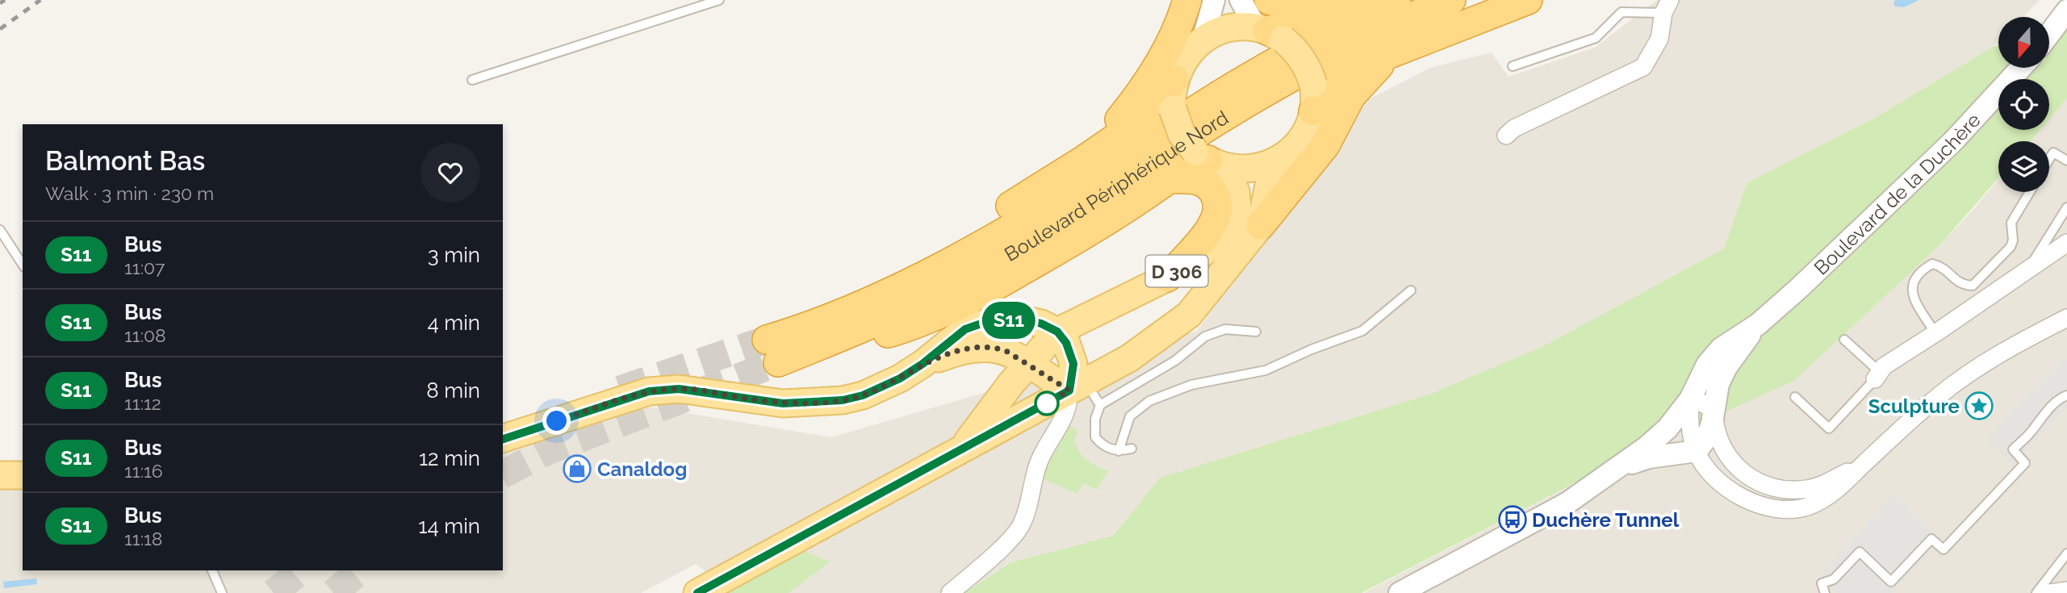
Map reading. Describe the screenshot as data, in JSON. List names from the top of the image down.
{
  "streets": {
    "highway": ["Boulevard Périphérique Nord"],
    "main road": ["D 306"],
    "street": ["Boulevard de la Duchère"]
  },
  "places": {
    "place": ["Sculpture"],
    "shop": ["Canaldog"],
    "bus stop": ["Duchère Tunnel"]
  },
  "lines": ["bus line S11"],
  "north": "bottom",
  "page": {
    "on_map": "S11",
    "heading": ["Balmont Bas", "Walk · 3 min · 230 m"],
    "list": [
      {
        "mark": "S11",
        "name": "Bus",
        "note": "11:07",
        "value": "3 min"
      },
      {
        "mark": "S11",
        "name": "Bus",
        "note": "11:08",
        "value": "4 min"
      },
      {
        "mark": "S11",
        "name": "Bus",
        "note": "11:12",
        "value": "8 min"
      },
      {
        "mark": "S11",
        "name": "Bus",
        "note": "11:16",
        "value": "12 min"
      },
      {
        "mark": "S11",
        "name": "Bus",
        "note": "11:18",
        "value": "14 min"
      }
    ]
  }
}
